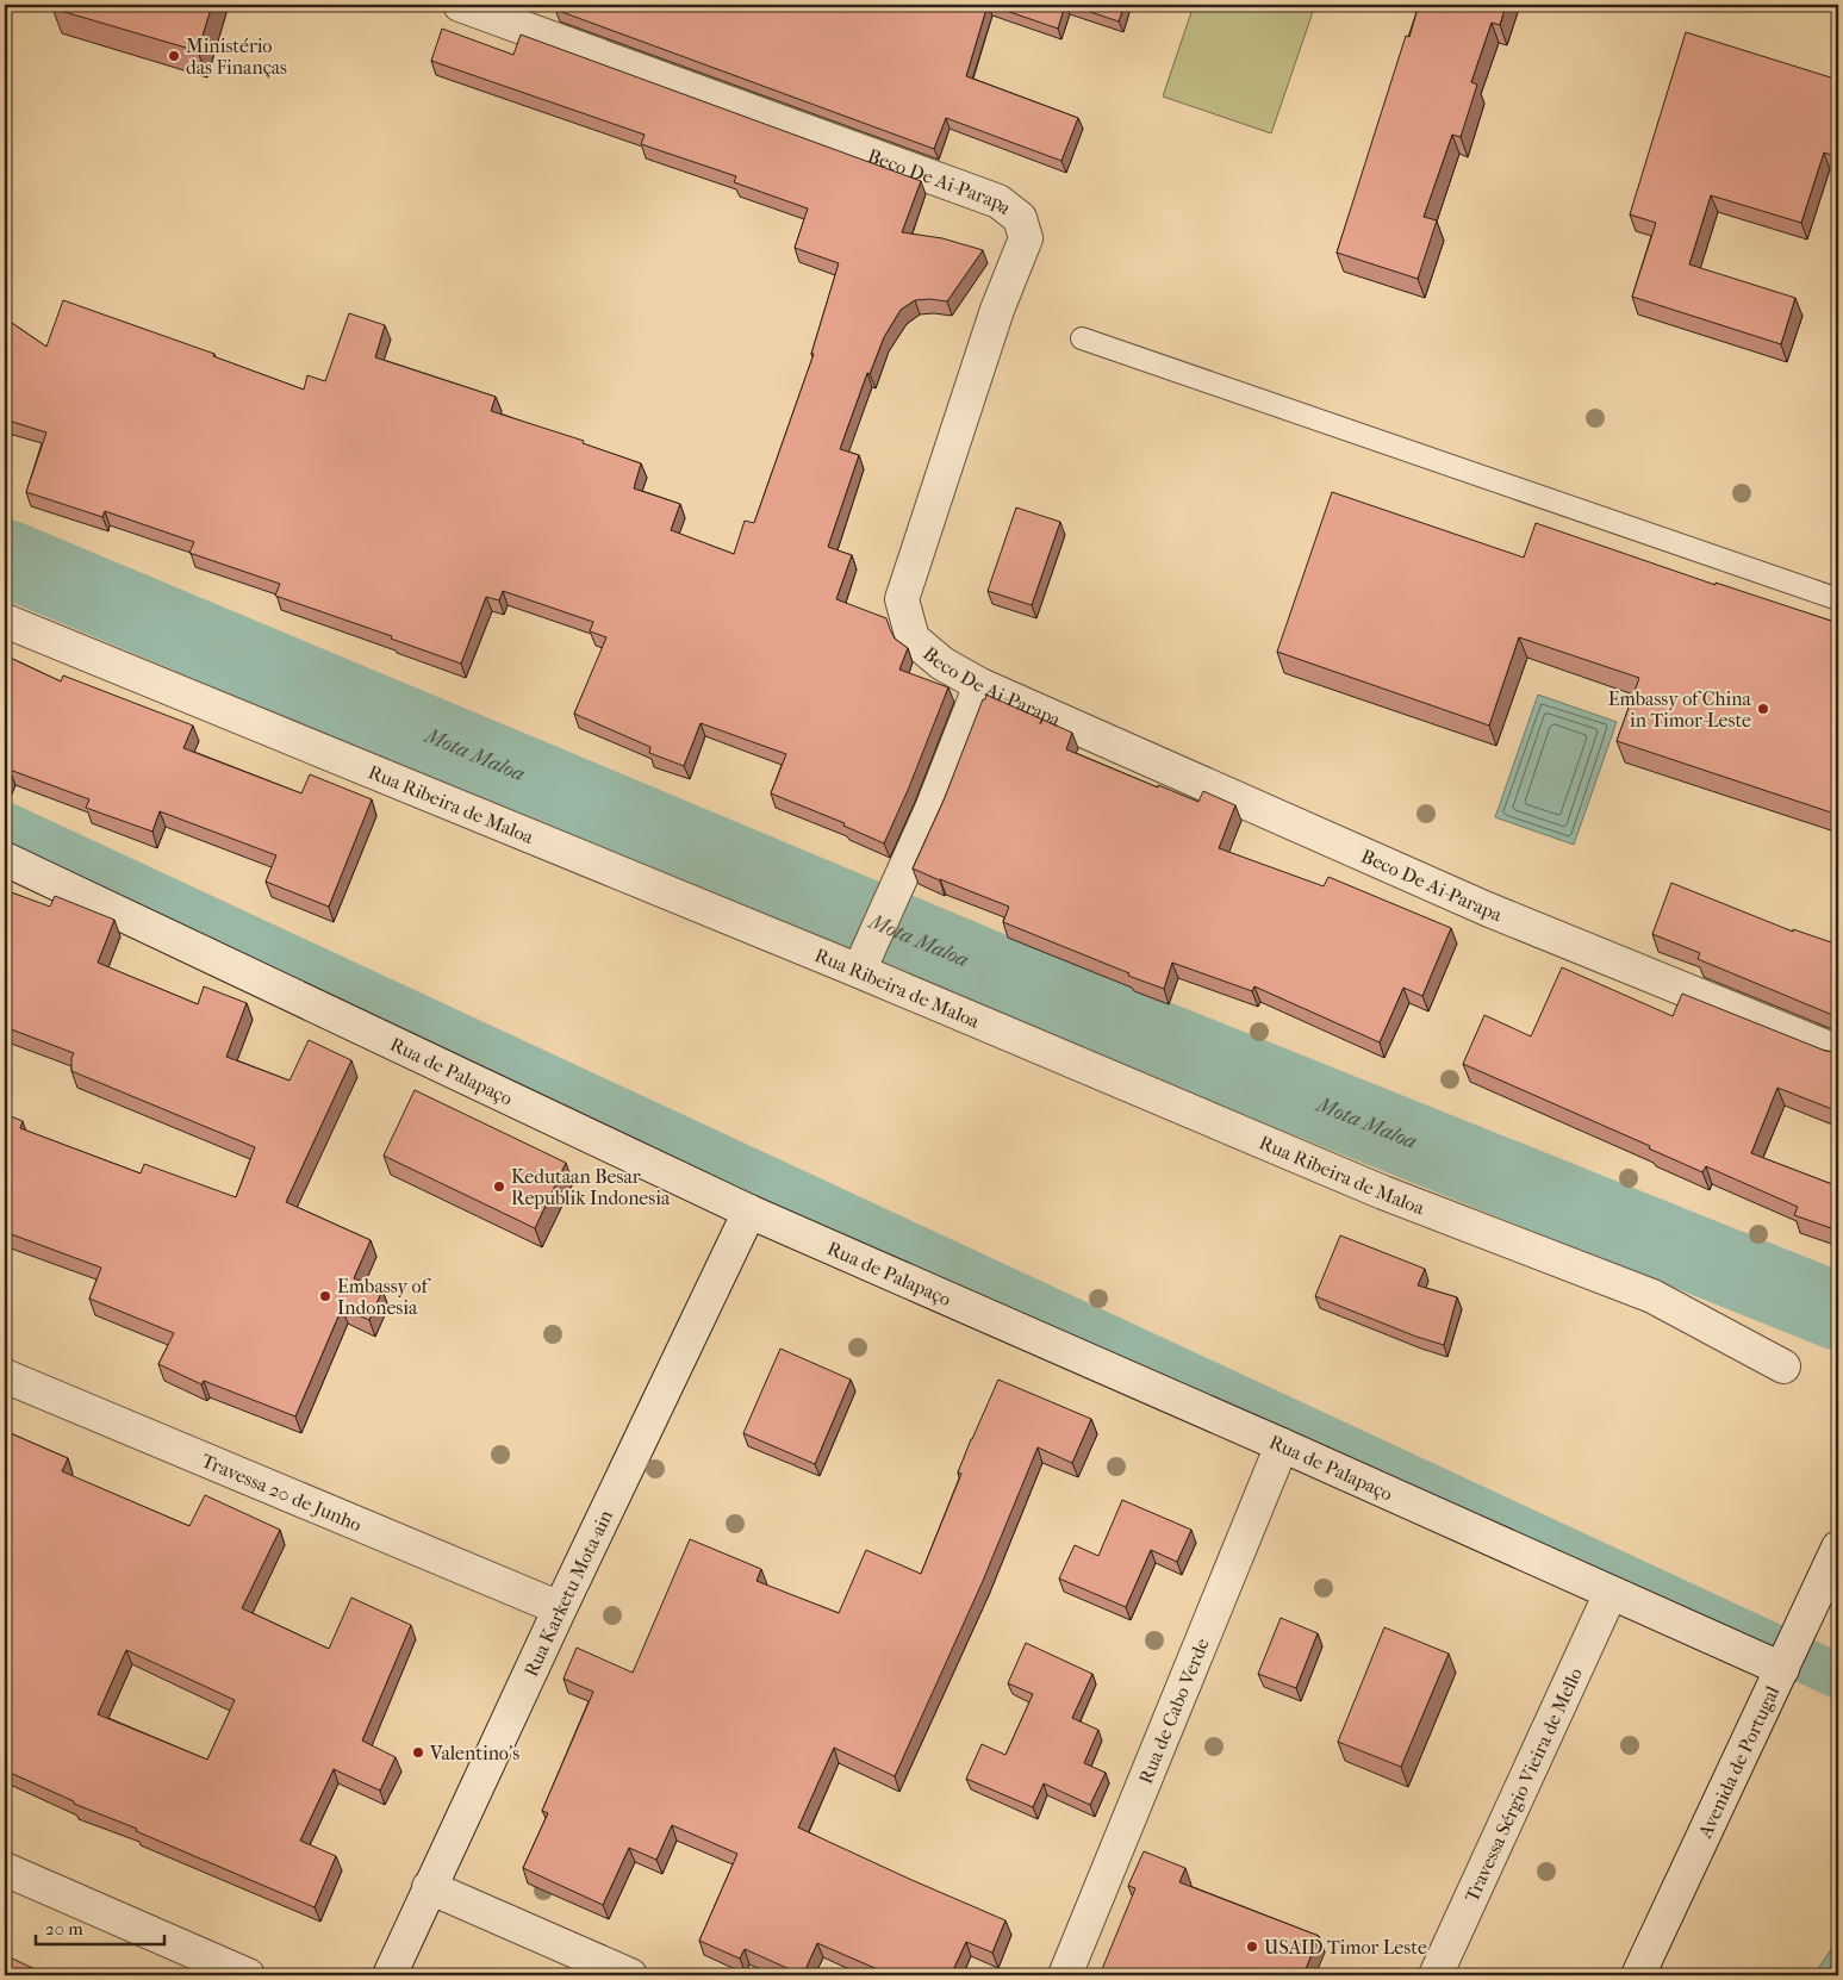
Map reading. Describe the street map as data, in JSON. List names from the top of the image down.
{
  "streets": {
    "street": [
      "Beco De Ai-Parapa",
      "Rua Ribeira de Maloa",
      "Rua de Palapaço",
      "Travessa 20 de Junho",
      "Rua Karketu Mota-ain",
      "Rua de Cabo Verde",
      "Avenida de Portugal",
      "Travessa Sérgio Vieira de Mello"
    ]
  },
  "crossings": [
    ["Rua de Palapaço", "Rua Karketu Mota-ain"],
    ["Rua de Palapaço", "Rua de Cabo Verde"],
    ["Rua de Palapaço", "Avenida de Portugal"],
    ["Rua de Palapaço", "Travessa Sérgio Vieira de Mello"],
    ["Travessa 20 de Junho", "Rua Karketu Mota-ain"]
  ],
  "water": ["Mota Maloa"],
  "places": [
    "Ministério das Finanças",
    "Embassy of China in Timor-Leste",
    "Kedutaan Besar Republik Indonesia",
    "Embassy of Indonesia",
    "Valentino's",
    "USAID Timor Leste"
  ],
  "scale_bar": "20 m"
}
